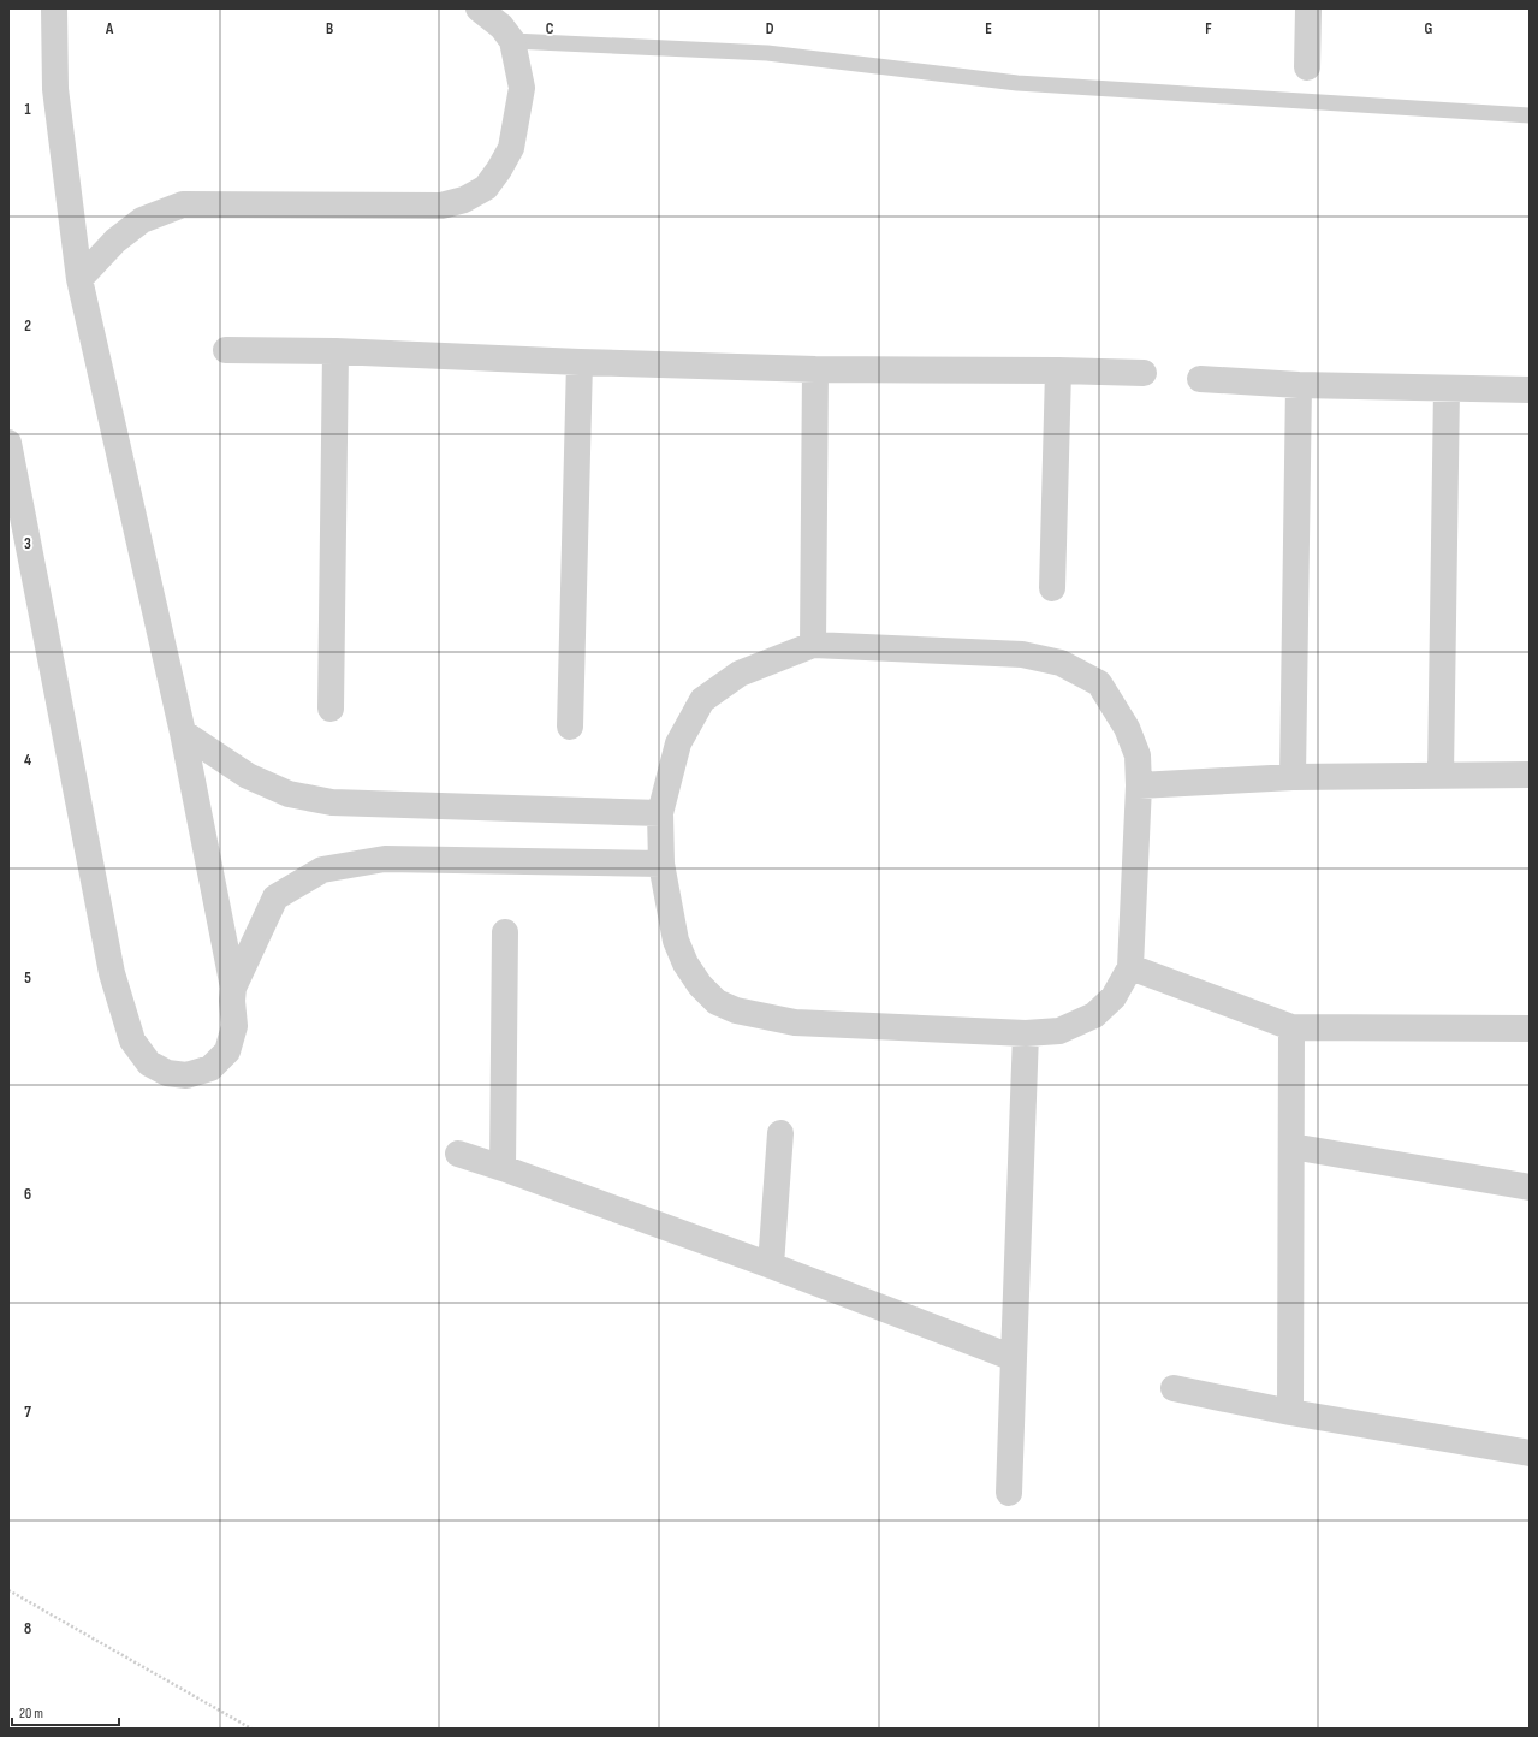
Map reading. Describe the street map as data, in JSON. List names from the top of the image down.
{
  "scale_bar": "20 m",
  "grid": {
    "columns": [
      "A",
      "B",
      "C",
      "D",
      "E",
      "F",
      "G"
    ],
    "rows": [
      "1",
      "2",
      "3",
      "4",
      "5",
      "6",
      "7",
      "8"
    ]
  }
}
